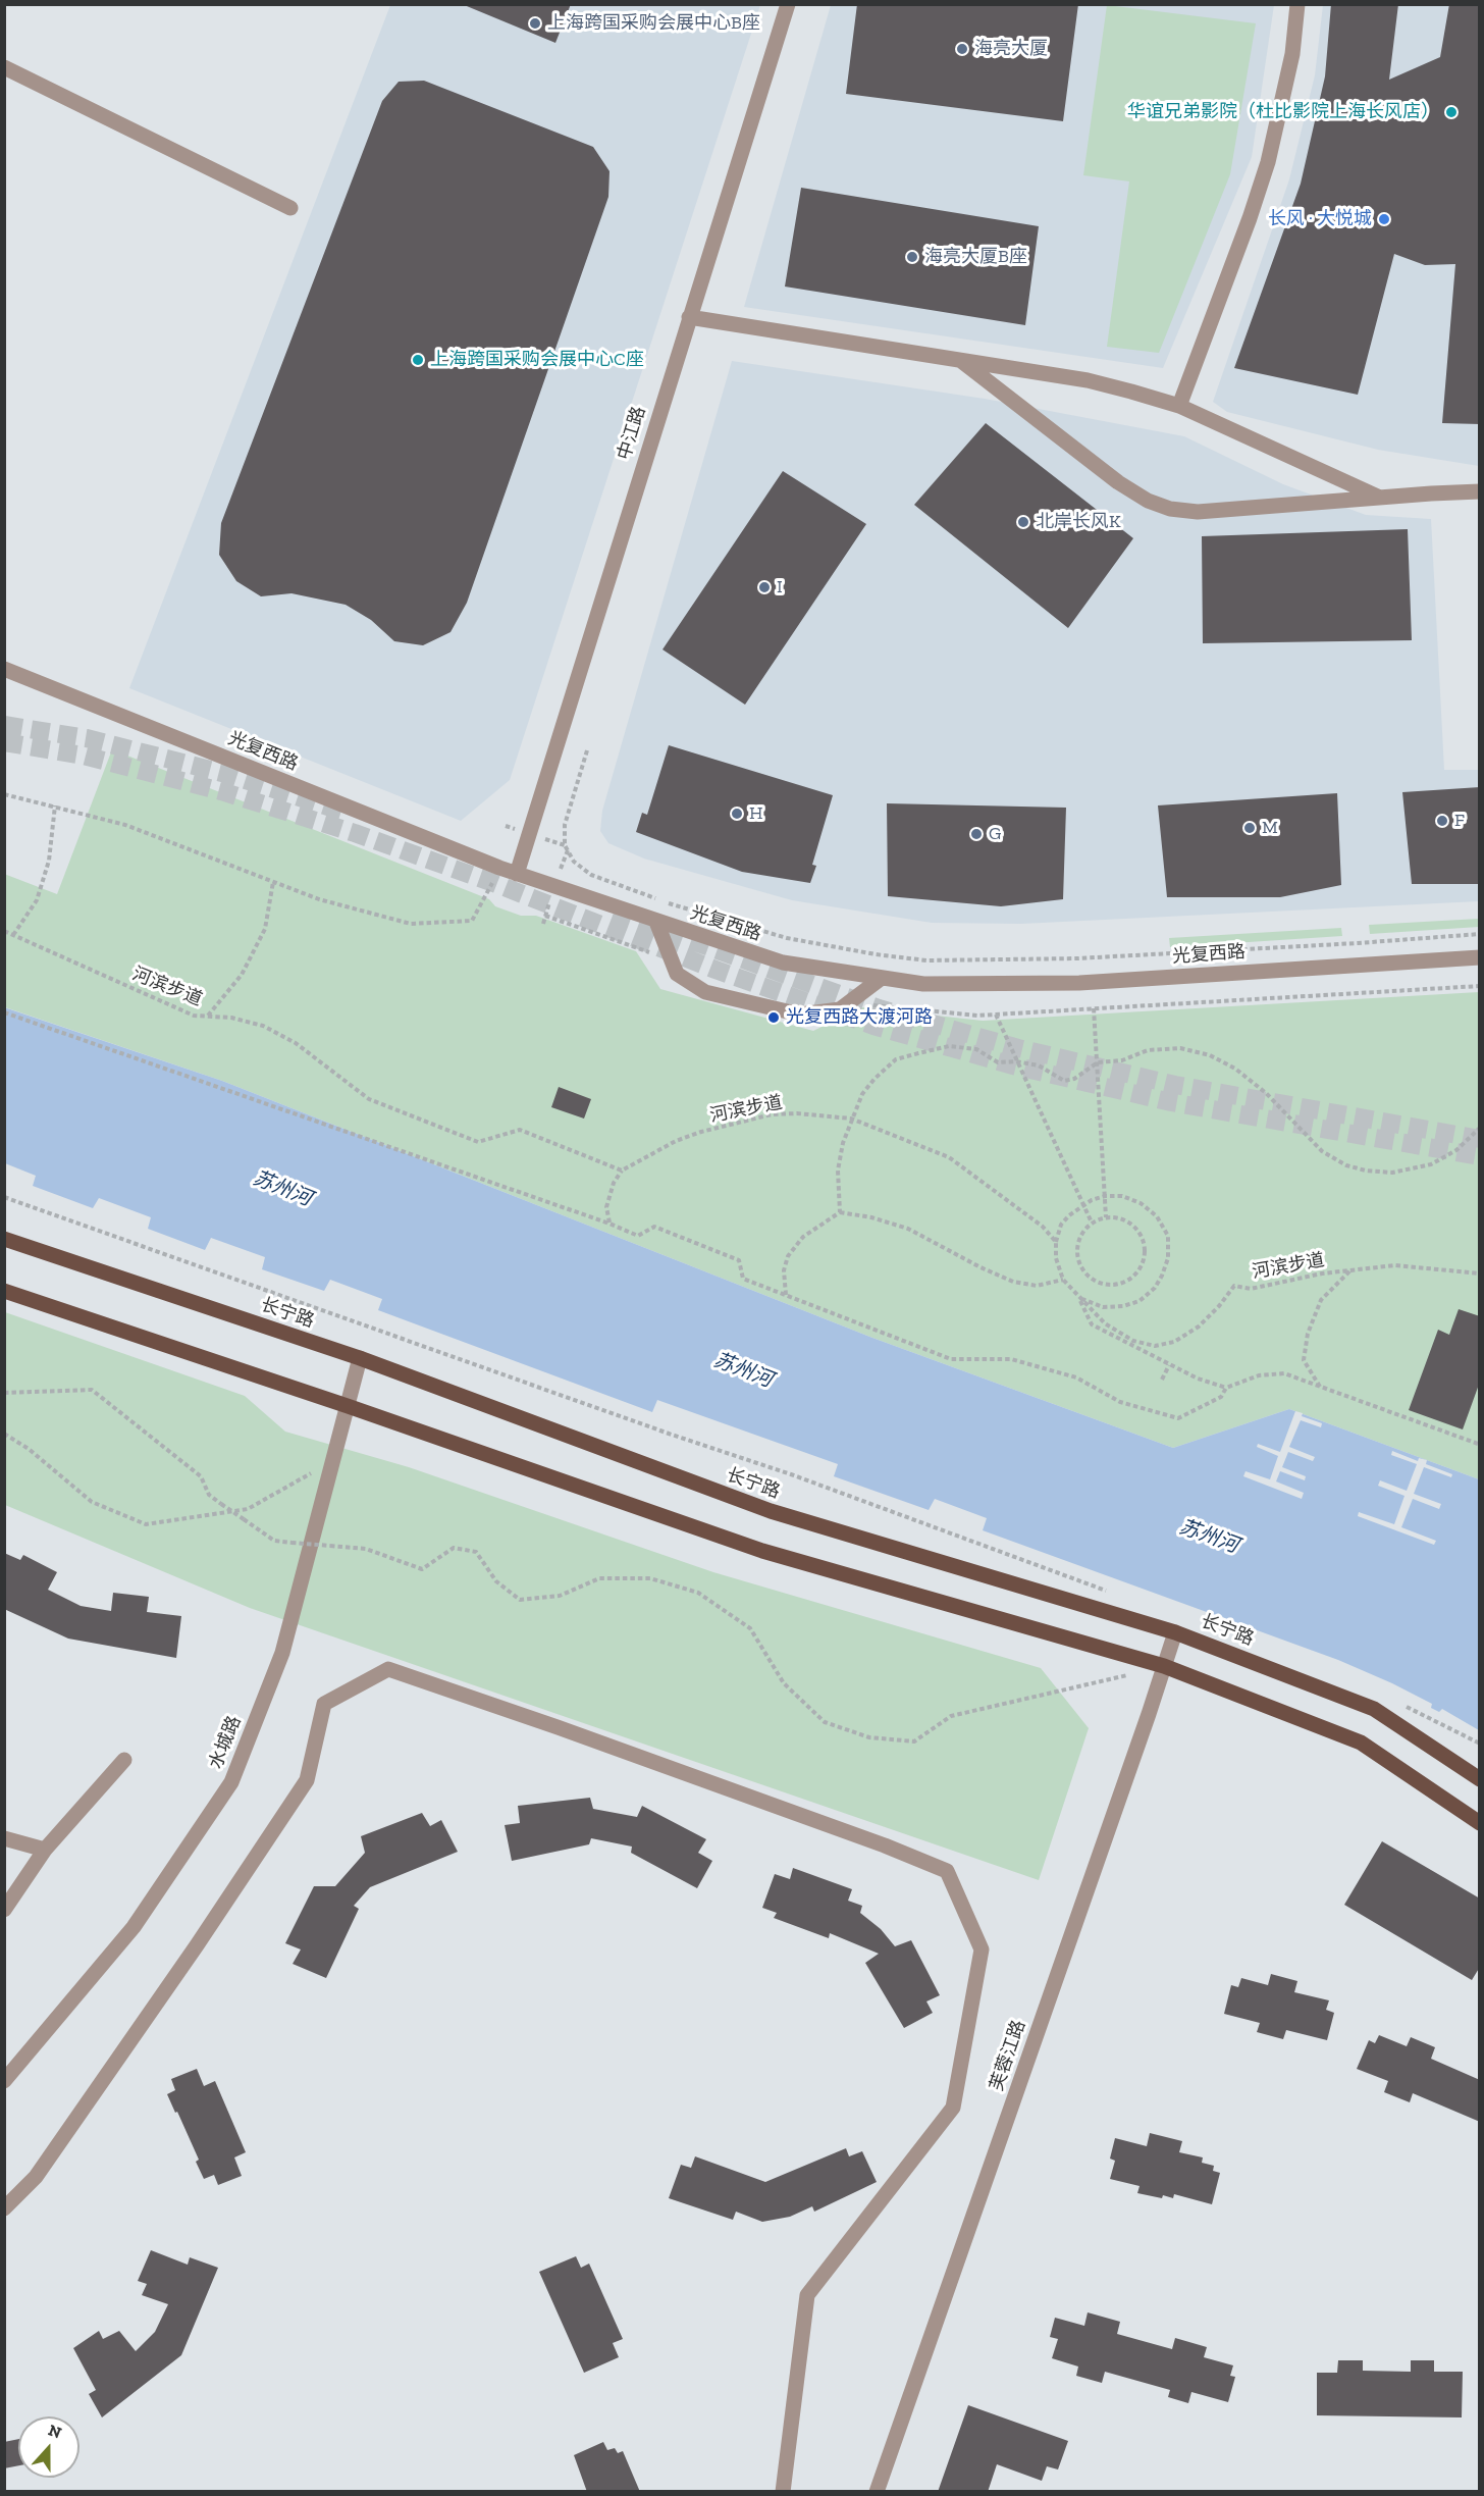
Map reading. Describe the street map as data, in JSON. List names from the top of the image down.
{
  "streets": {
    "main road": ["长宁路"],
    "street": [
      "中江路",
      "光复西路",
      "水城路",
      "芙蓉江路"
    ],
    "path": ["河滨步道"]
  },
  "crossings": [
    ["中江路", "光复西路"],
    ["长宁路", "水城路"],
    ["长宁路", "芙蓉江路"]
  ],
  "water": ["苏州河"],
  "places": [
    "上海跨国采购会展中心B座",
    "海亮大厦",
    "华谊兄弟影院（杜比影院上海长风店）",
    "长风 · 大悦城",
    "海亮大厦B座",
    "上海跨国采购会展中心C座",
    "北岸长风K",
    "I",
    "H",
    "F",
    "M",
    "G",
    "光复西路大渡河路"
  ],
  "north": "top"
}
